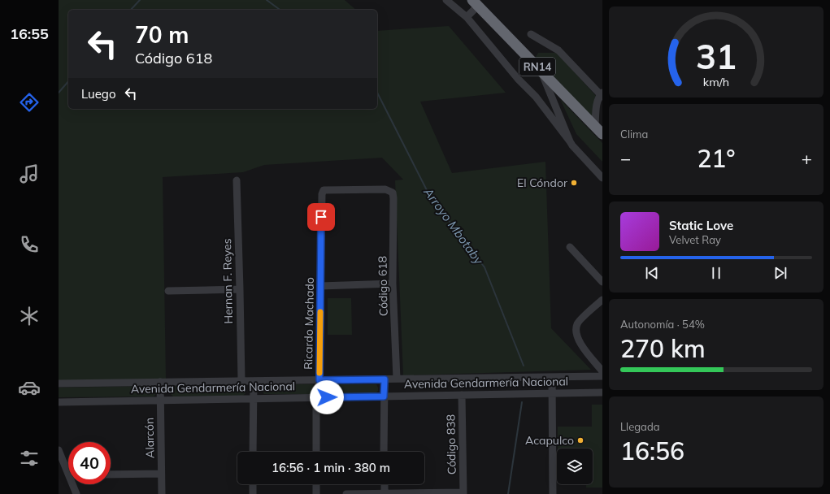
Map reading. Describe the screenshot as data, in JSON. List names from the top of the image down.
{
  "streets": {
    "highway": ["RN14"],
    "street": [
      "Hernan F. Reyes",
      "Código 618",
      "Ricardo Machado",
      "Avenida Gendarmería Nacional",
      "Alarcón",
      "Código 838"
    ]
  },
  "crossings": [
    ["Hernan F. Reyes", "Avenida Gendarmería Nacional"],
    ["Código 618", "Ricardo Machado"],
    ["Código 618", "Avenida Gendarmería Nacional"],
    ["Ricardo Machado", "Avenida Gendarmería Nacional"],
    ["Avenida Gendarmería Nacional", "Alarcón"],
    ["Avenida Gendarmería Nacional", "Código 838"]
  ],
  "water": ["Arroyo Mbotaby"],
  "places": ["El Cóndor", "Acapulco"],
  "page": {
    "tabs": "16:55",
    "turn": ["70 m", "Código 618"],
    "then": "Luego",
    "tile": [
      "Clima",
      ["Autonomía · 54%", "270 km"],
      ["Llegada", "16:56"]
    ],
    "heat": ["−", "21°", "+"],
    "song": ["Static Love", "Velvet Ray"],
    "limit": "40",
    "trip": "16:56 · 1 min · 380 m",
    "gauge": ["31", "km/h"]
  }
}
